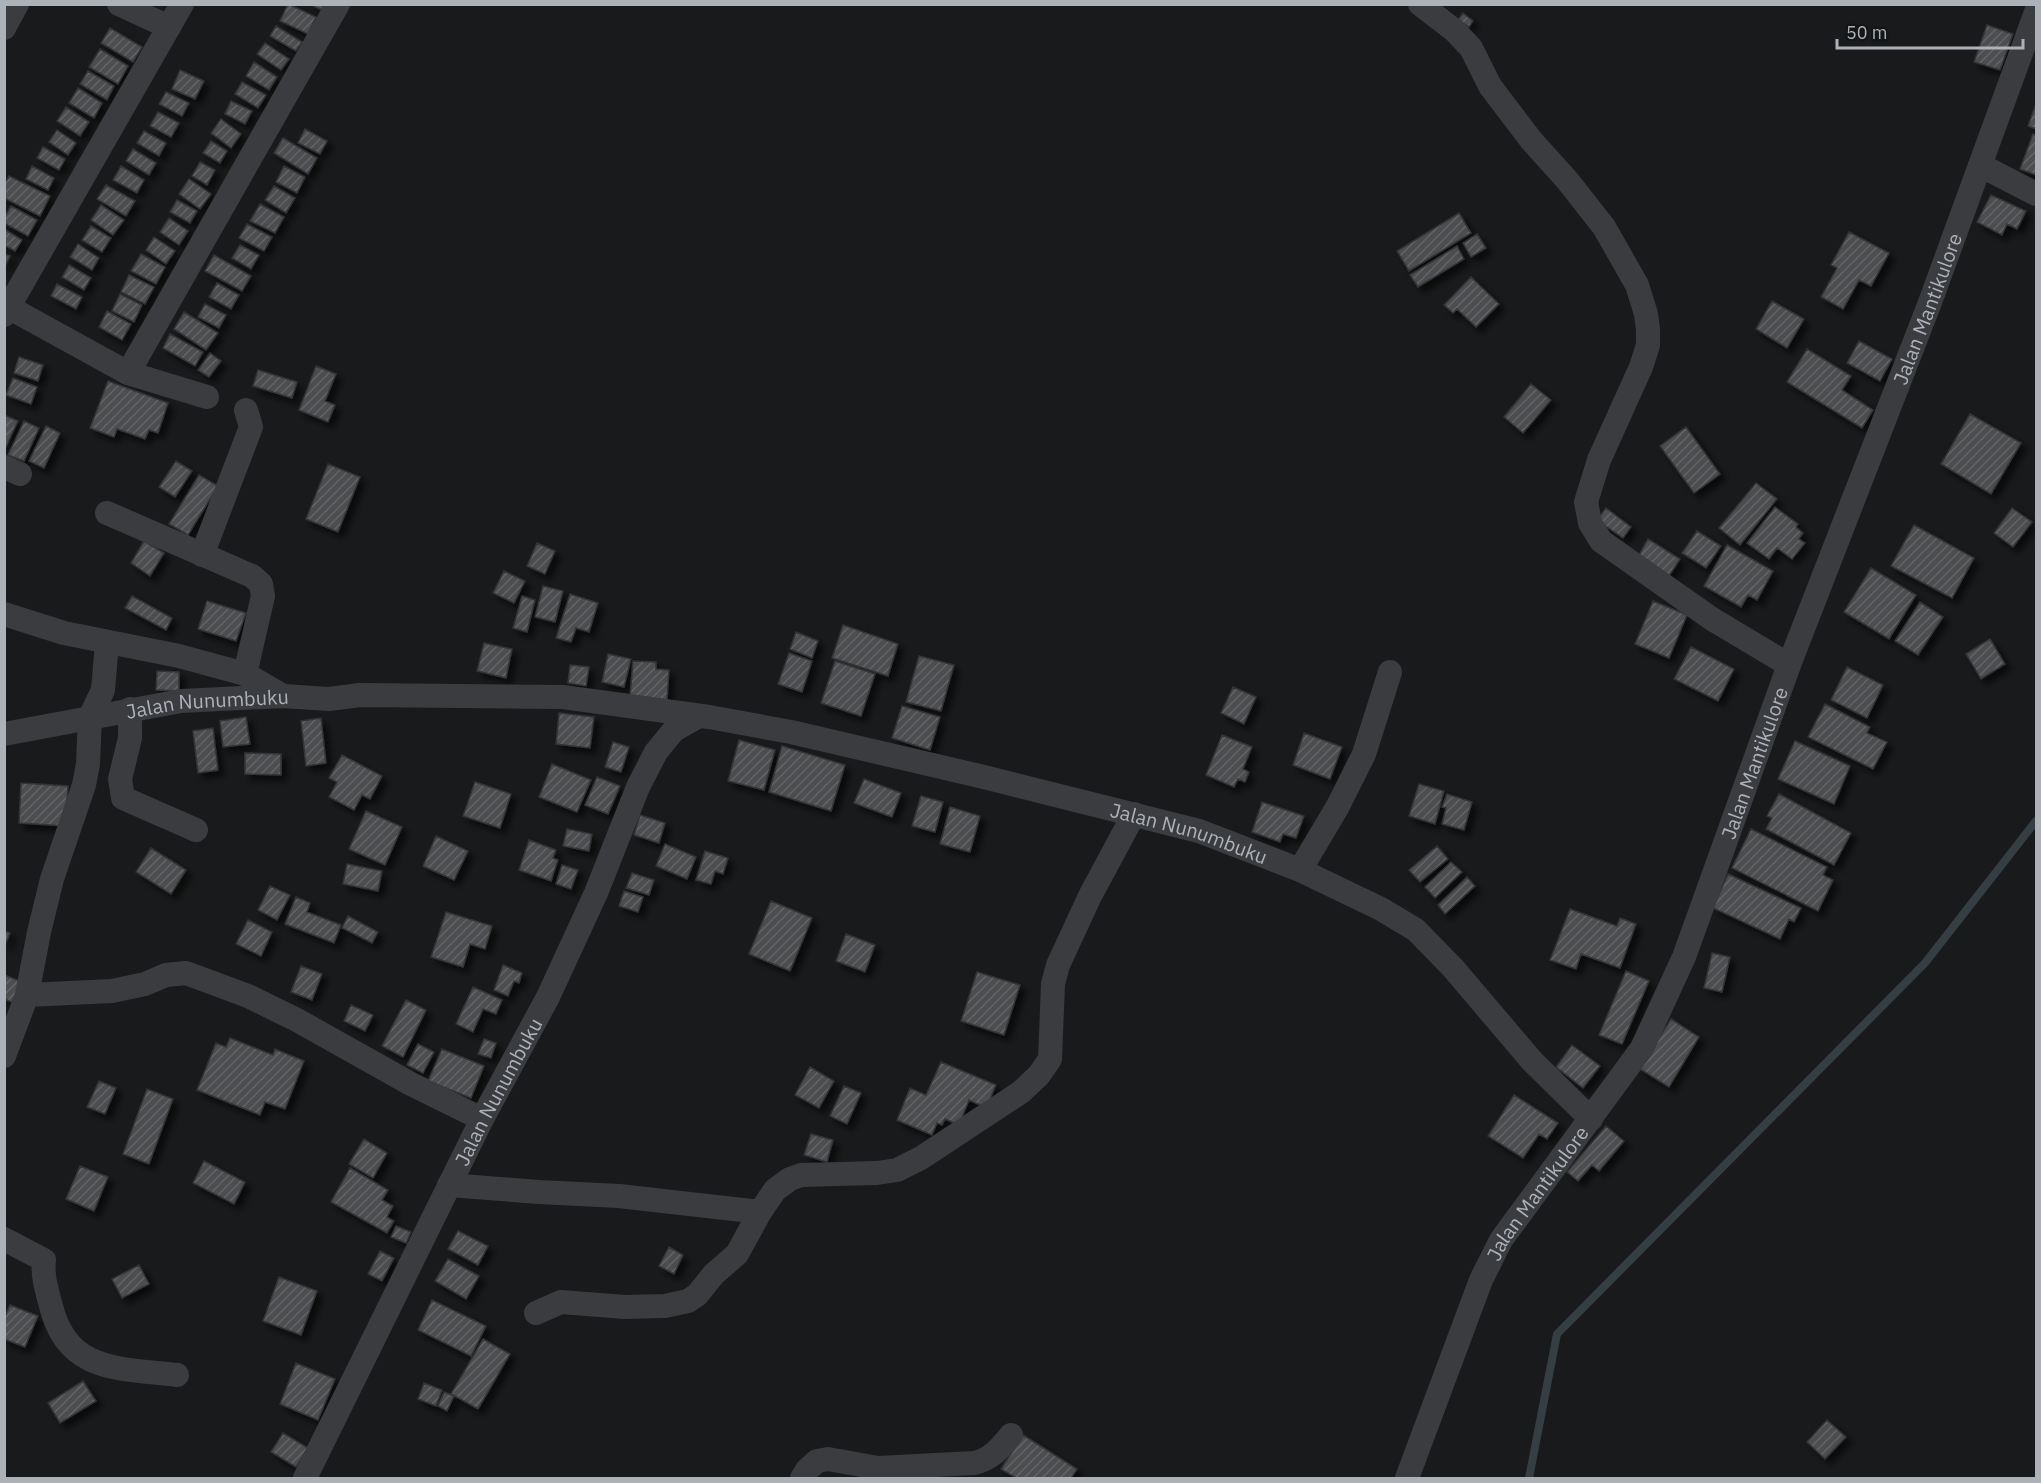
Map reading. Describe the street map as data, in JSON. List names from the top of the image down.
{
  "streets": {
    "street": ["Jalan Mantikulore", "Jalan Nunumbuku"]
  },
  "crossings": [
    ["Jalan Mantikulore", "Jalan Nunumbuku"]
  ],
  "scale_bar": "50 m"
}
